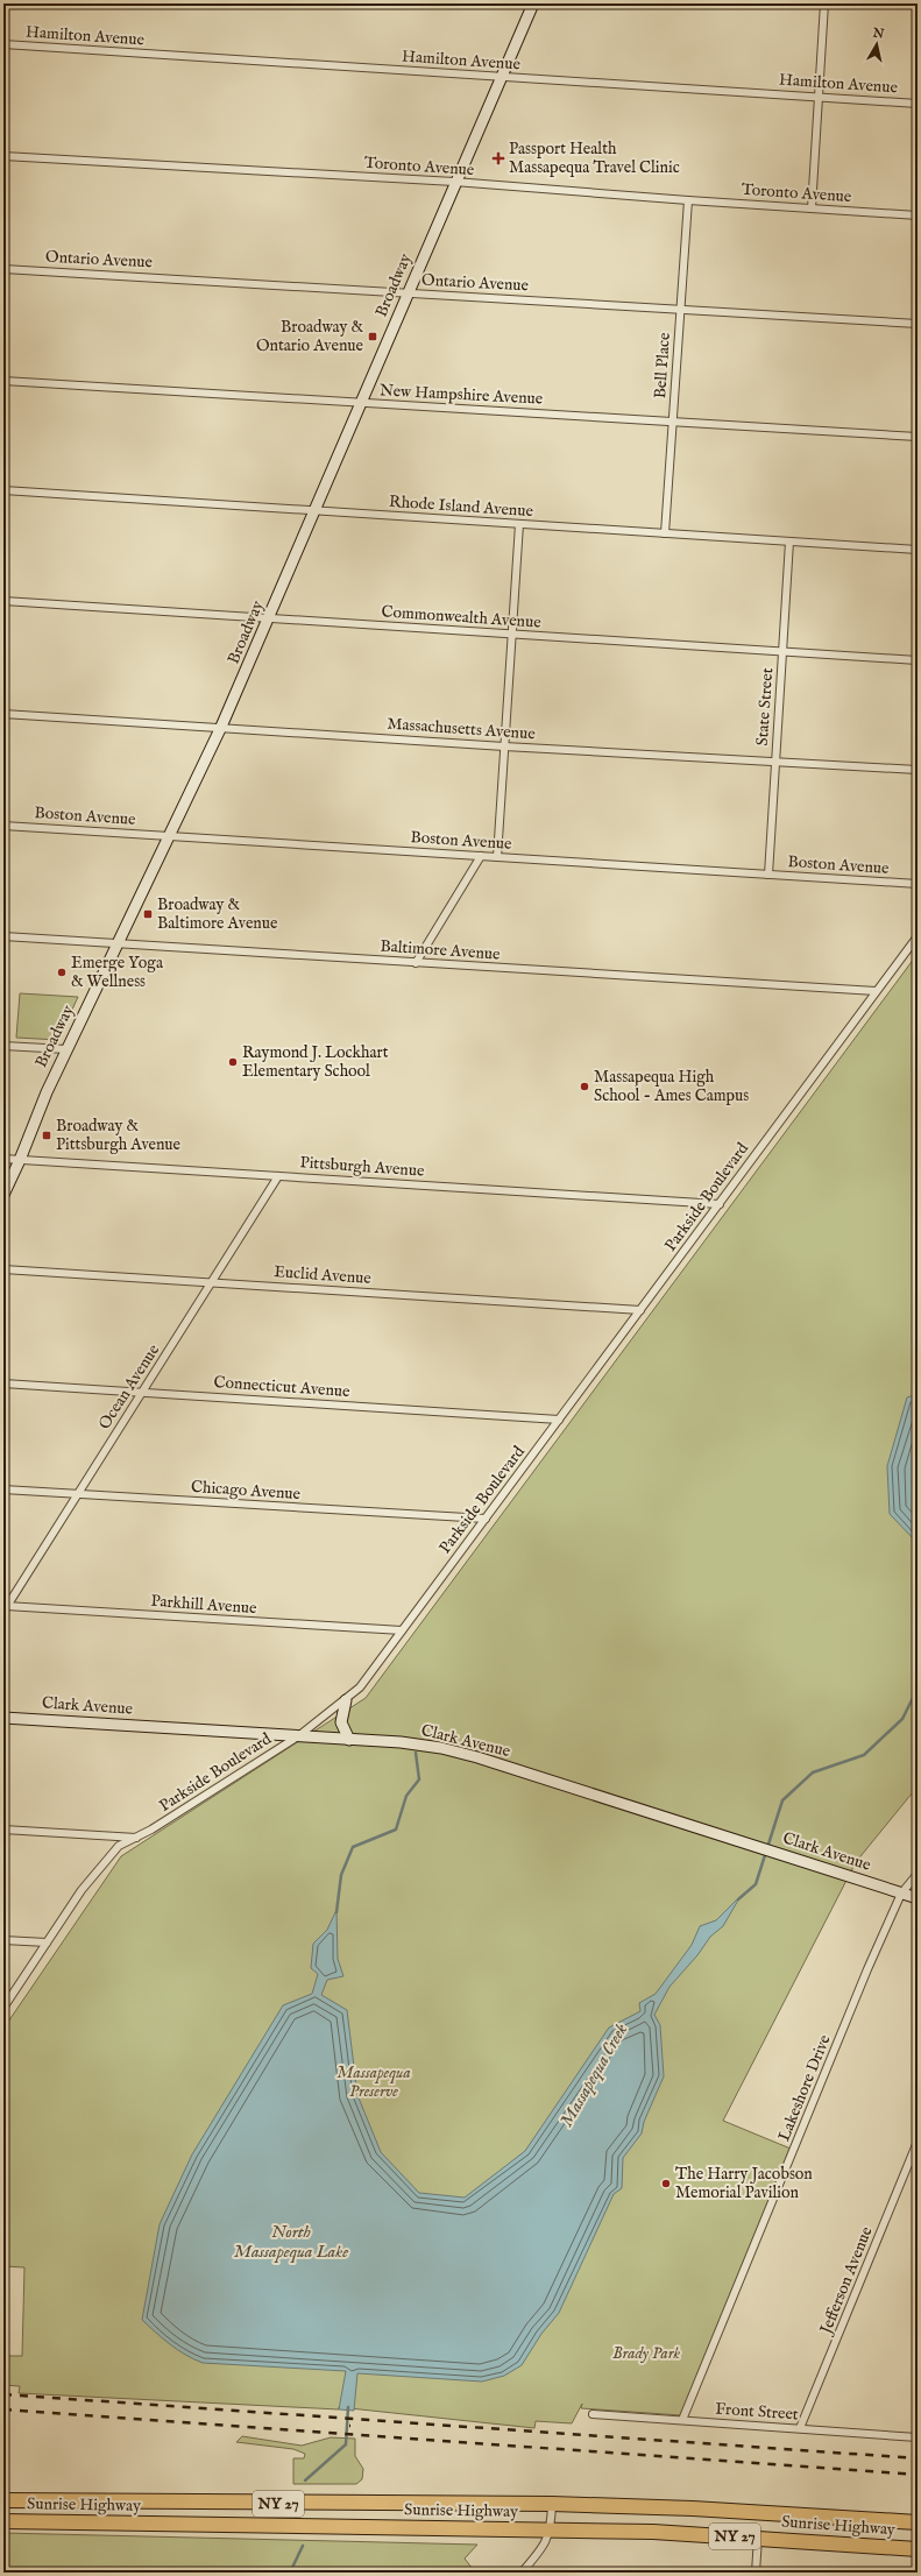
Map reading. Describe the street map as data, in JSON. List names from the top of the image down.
{
  "streets": {
    "highway": ["NY 27", "Sunrise Highway"],
    "main road": ["Broadway", "Clark Avenue"],
    "street": [
      "Hamilton Avenue",
      "Toronto Avenue",
      "Ontario Avenue",
      "Bell Place",
      "New Hampshire Avenue",
      "Rhode Island Avenue",
      "Commonwealth Avenue",
      "State Street",
      "Massachusetts Avenue",
      "Boston Avenue",
      "Baltimore Avenue",
      "Pittsburgh Avenue",
      "Parkside Boulevard",
      "Euclid Avenue",
      "Ocean Avenue",
      "Connecticut Avenue",
      "Chicago Avenue",
      "Parkhill Avenue",
      "Lakeshore Drive",
      "Jefferson Avenue",
      "Front Street"
    ]
  },
  "crossings": [
    ["Hamilton Avenue", "Broadway"],
    ["Toronto Avenue", "Broadway"],
    ["Toronto Avenue", "Bell Place"],
    ["Ontario Avenue", "Broadway"],
    ["Ontario Avenue", "Bell Place"],
    ["Broadway", "New Hampshire Avenue"],
    ["Broadway", "Rhode Island Avenue"],
    ["Broadway", "Commonwealth Avenue"],
    ["Broadway", "Massachusetts Avenue"],
    ["Broadway", "Boston Avenue"],
    ["Broadway", "Baltimore Avenue"],
    ["Broadway", "Pittsburgh Avenue"],
    ["Bell Place", "New Hampshire Avenue"],
    ["Bell Place", "Rhode Island Avenue"],
    ["Rhode Island Avenue", "State Street"],
    ["Commonwealth Avenue", "State Street"],
    ["State Street", "Massachusetts Avenue"],
    ["State Street", "Boston Avenue"],
    ["Baltimore Avenue", "Parkside Boulevard"],
    ["Pittsburgh Avenue", "Parkside Boulevard"],
    ["Pittsburgh Avenue", "Ocean Avenue"],
    ["Parkside Boulevard", "Euclid Avenue"],
    ["Parkside Boulevard", "Connecticut Avenue"],
    ["Parkside Boulevard", "Chicago Avenue"],
    ["Parkside Boulevard", "Parkhill Avenue"],
    ["Parkside Boulevard", "Clark Avenue"],
    ["Euclid Avenue", "Ocean Avenue"],
    ["Ocean Avenue", "Connecticut Avenue"],
    ["Ocean Avenue", "Chicago Avenue"],
    ["Ocean Avenue", "Parkhill Avenue"],
    ["Clark Avenue", "Lakeshore Drive"],
    ["Lakeshore Drive", "Front Street"],
    ["Jefferson Avenue", "Front Street"]
  ],
  "water": ["Massapequa Creek", "North Massapequa Lake"],
  "parks": ["Massapequa Preserve", "Brady Park"],
  "places": {
    "health": ["Passport Health Massapequa Travel Clinic"],
    "transit": ["Broadway & Ontario Avenue", "Broadway & Baltimore Avenue", "Broadway & Pittsburgh Avenue"],
    "other": [
      "Emerge Yoga & Wellness",
      "Raymond J. Lockhart Elementary School",
      "Massapequa High School - Ames Campus",
      "The Harry Jacobson Memorial Pavilion"
    ]
  },
  "north": "top"
}
